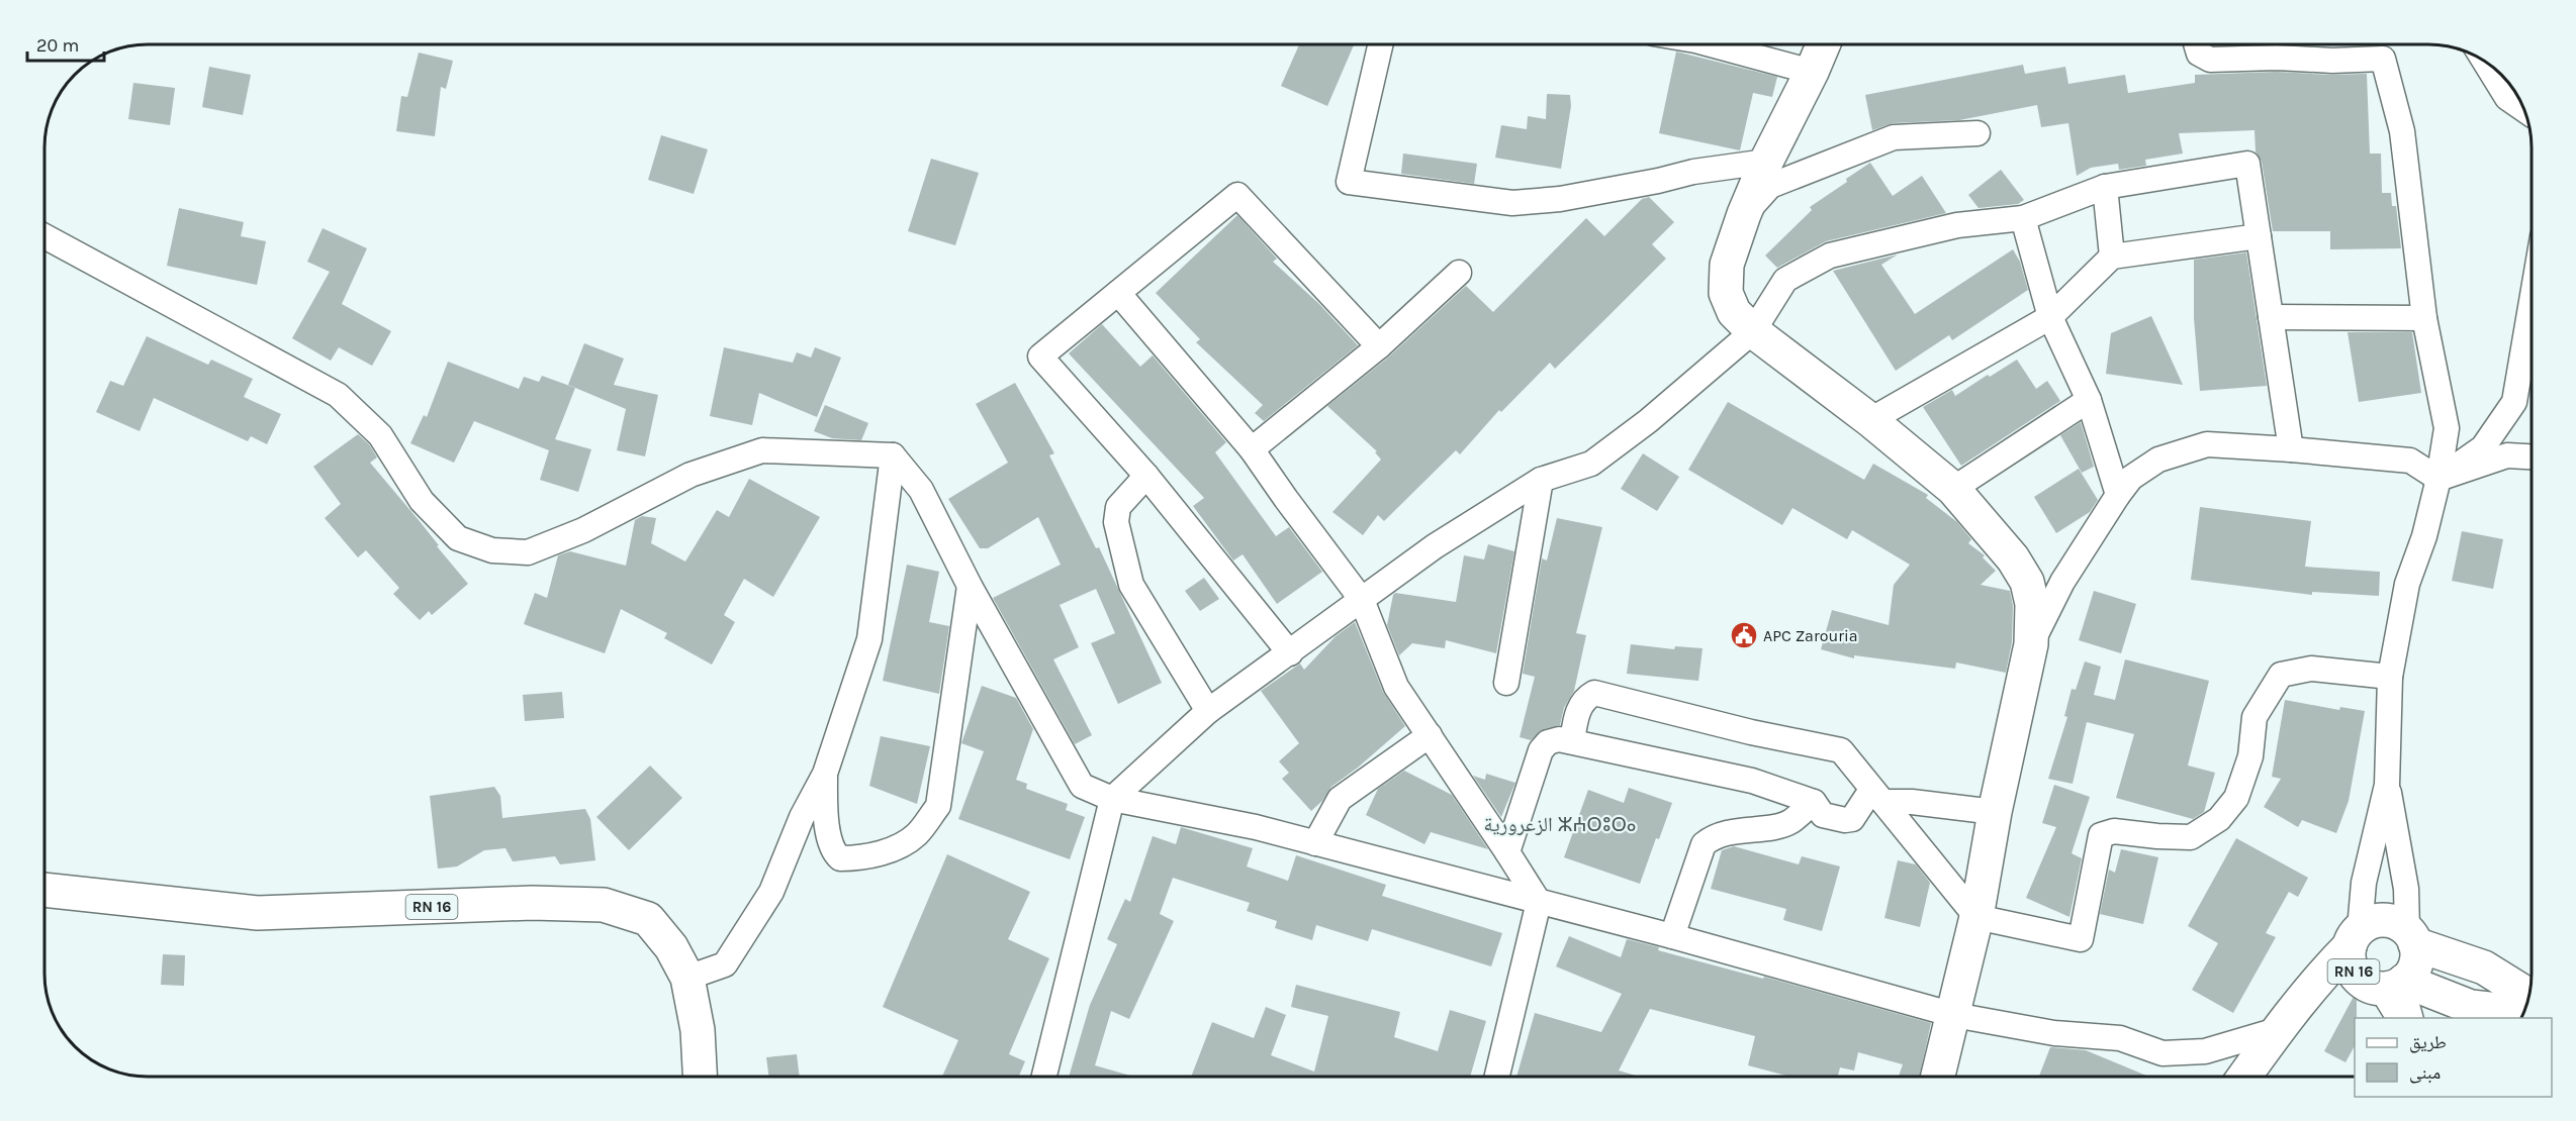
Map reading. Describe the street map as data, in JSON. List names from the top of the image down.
{
  "streets": {
    "main road": ["RN 16"]
  },
  "districts": ["الزعرورية ⵣⵄⵔⵓⵔⴰ"],
  "places": {
    "public building": ["APC Zarouria"]
  },
  "legend": ["طريق", "مبنى"],
  "scale_bar": "20 m"
}
